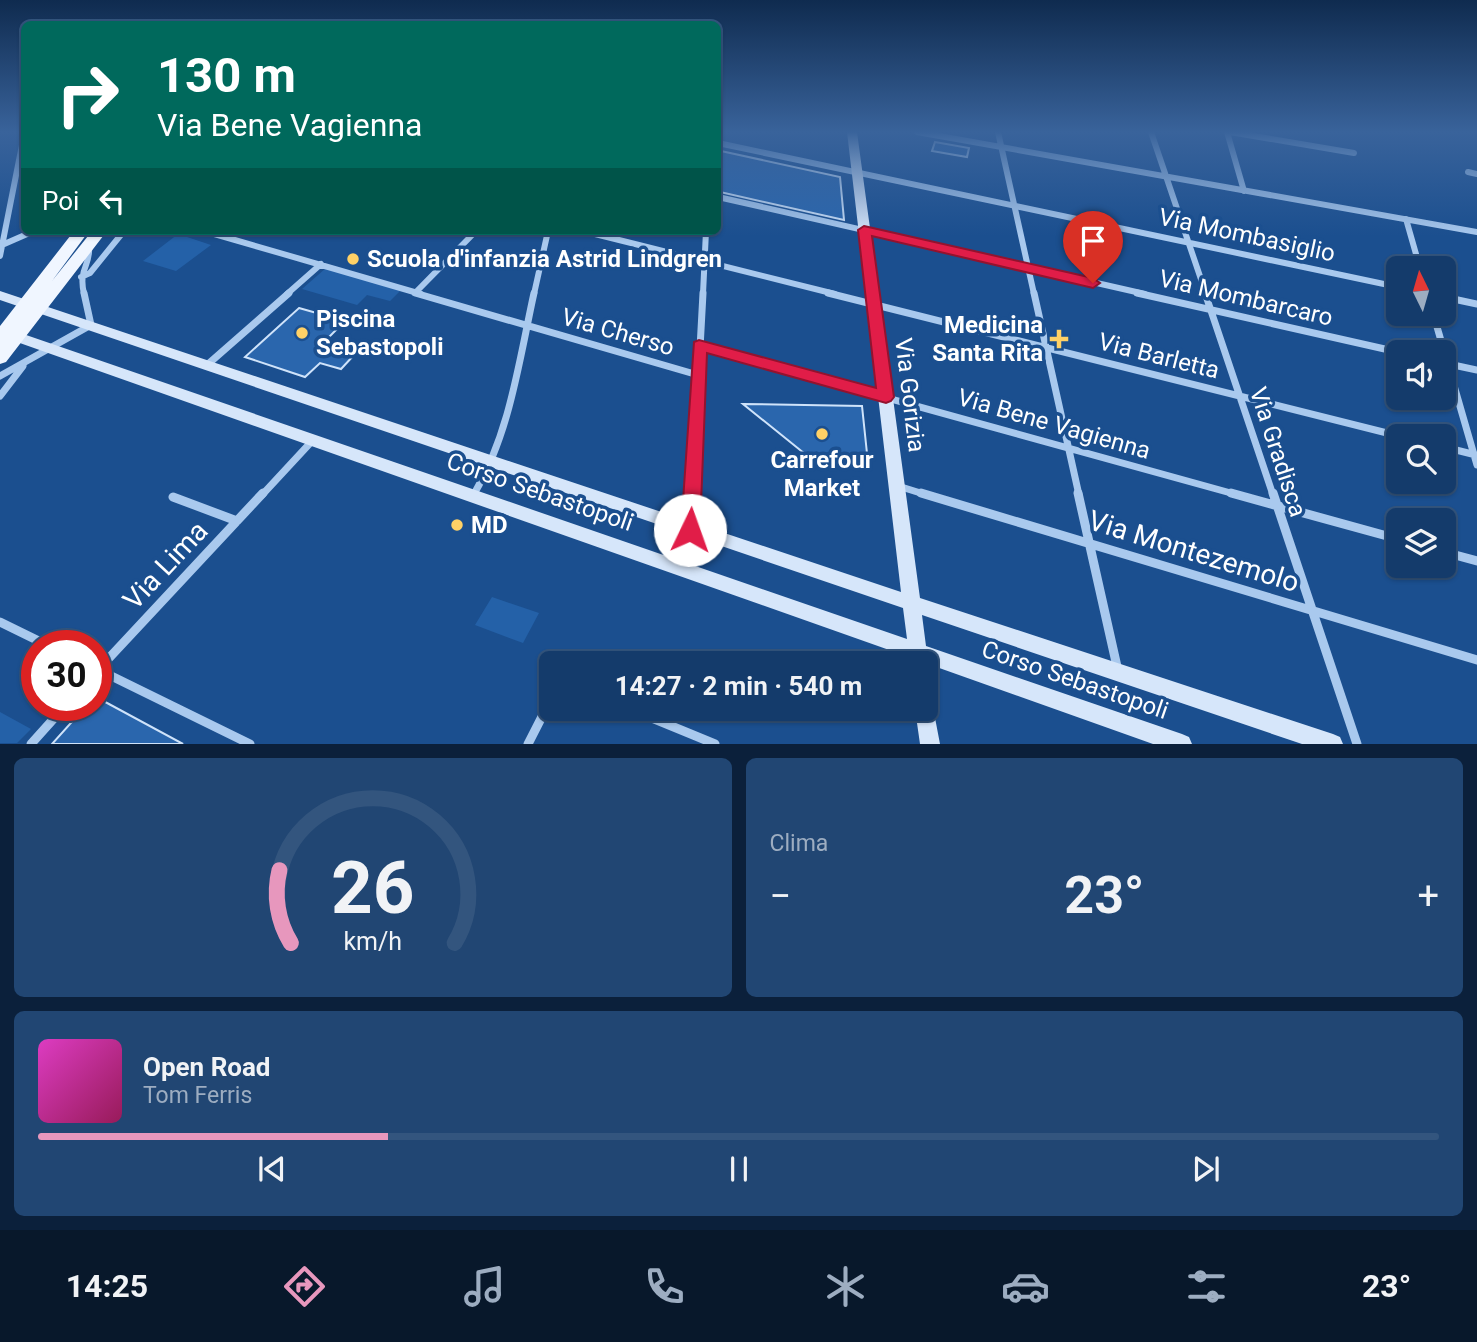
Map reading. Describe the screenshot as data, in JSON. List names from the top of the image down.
{
  "streets": {
    "main road": ["Via Gorizia", "Corso Sebastopoli"],
    "street": [
      "Via Mombasiglio",
      "Via Mombarcaro",
      "Via Cherso",
      "Via Barletta",
      "Via Bene Vagienna",
      "Via Gradisca",
      "Via Montezemolo",
      "Via Lima"
    ]
  },
  "crossings": [
    ["Via Mombasiglio", "Via Gorizia"],
    ["Via Mombasiglio", "Via Gradisca"],
    ["Via Mombarcaro", "Via Gorizia"],
    ["Via Mombarcaro", "Via Gradisca"],
    ["Via Barletta", "Via Gorizia"],
    ["Via Barletta", "Via Gradisca"],
    ["Via Gorizia", "Via Bene Vagienna"],
    ["Via Gorizia", "Corso Sebastopoli"],
    ["Via Gorizia", "Via Montezemolo"],
    ["Via Bene Vagienna", "Via Gradisca"],
    ["Via Gradisca", "Via Montezemolo"],
    ["Corso Sebastopoli", "Via Lima"]
  ],
  "places": {
    "other": [
      "Scuola d'infanzia Astrid Lindgren",
      "Piscina Sebastopoli",
      "Carrefour Market",
      "MD"
    ],
    "health": ["Medicina Santa Rita"]
  },
  "north": "top",
  "page": {
    "turn": ["130 m", "Via Bene Vagienna"],
    "then": "Poi",
    "limit": "30",
    "trip": "14:27 · 2 min · 540 m",
    "tile": "Clima",
    "heat": ["−", "23°", "+"],
    "song": ["Open Road", "Tom Ferris"],
    "tabs": ["14:25", "23°"],
    "gauge": ["26", "km/h"]
  }
}
